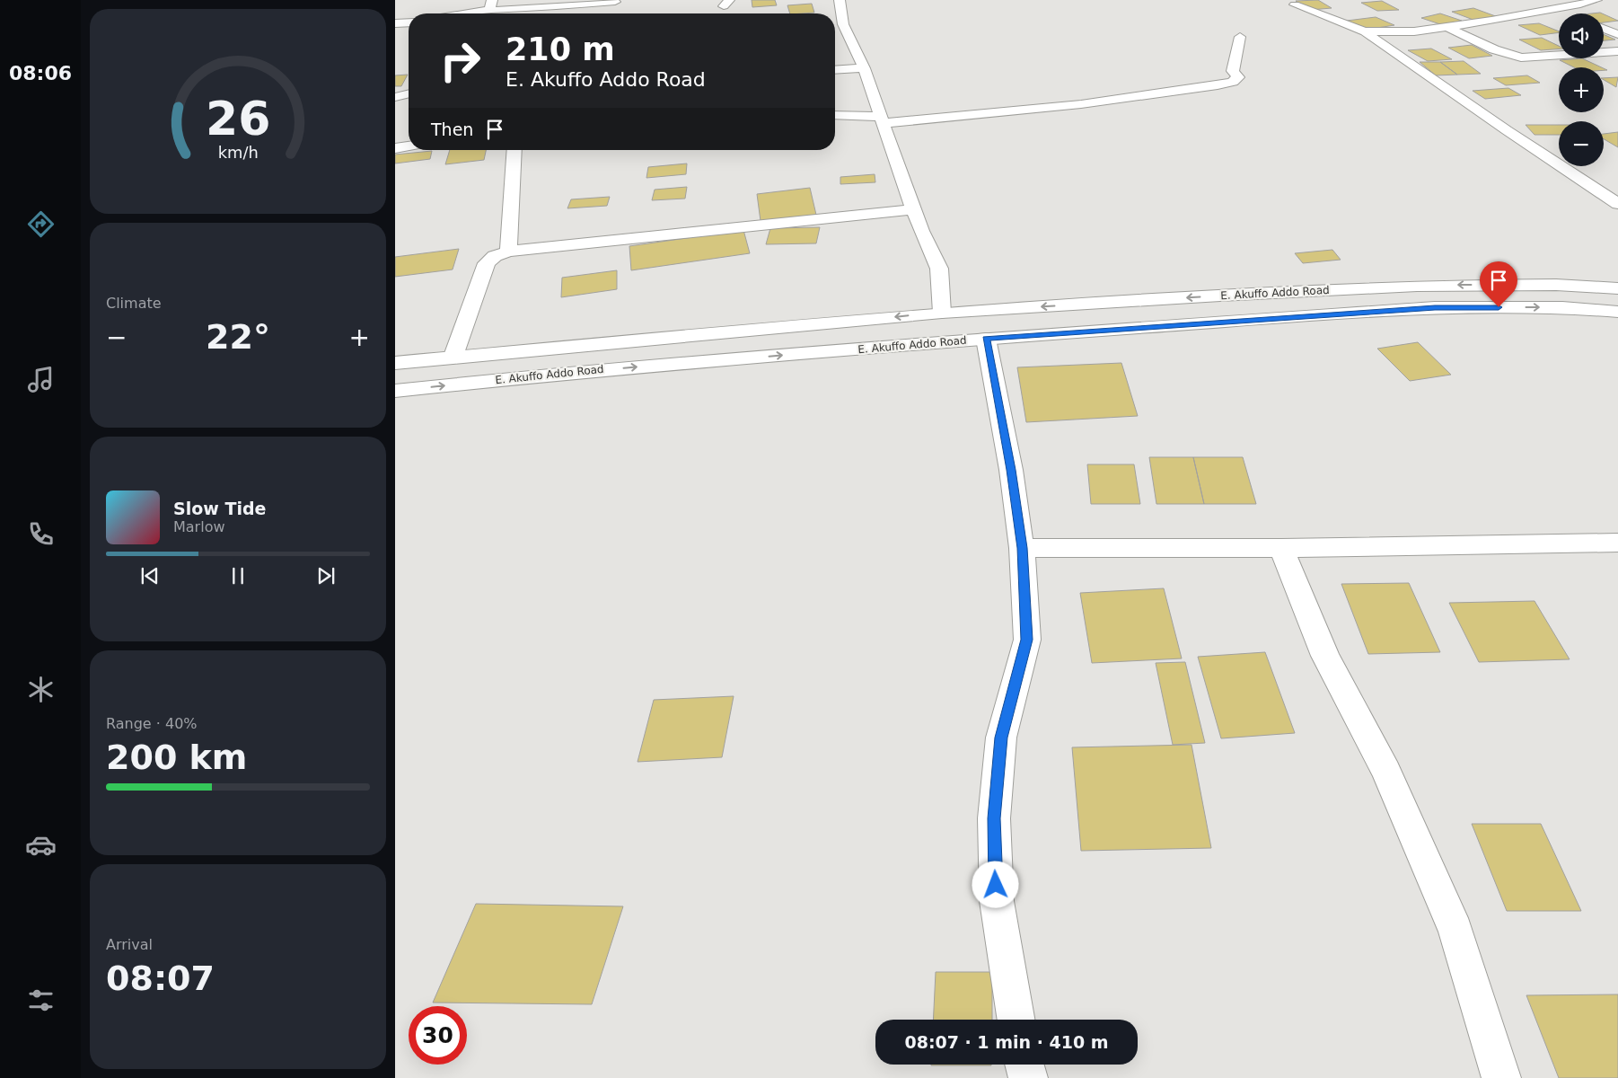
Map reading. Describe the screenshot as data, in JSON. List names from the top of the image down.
{
  "streets": {
    "street": ["E. Akuffo Addo Road"]
  },
  "page": {
    "tabs": "08:06",
    "map_buttons": ["+", "−"],
    "turn": ["210 m", "E. Akuffo Addo Road"],
    "then": "Then",
    "tile": [
      "Climate",
      ["Range · 40%", "200 km"],
      ["Arrival", "08:07"]
    ],
    "heat": ["−", "22°", "+"],
    "song": ["Slow Tide", "Marlow"],
    "limit": "30",
    "trip": "08:07 · 1 min · 410 m",
    "gauge": ["26", "km/h"]
  }
}
